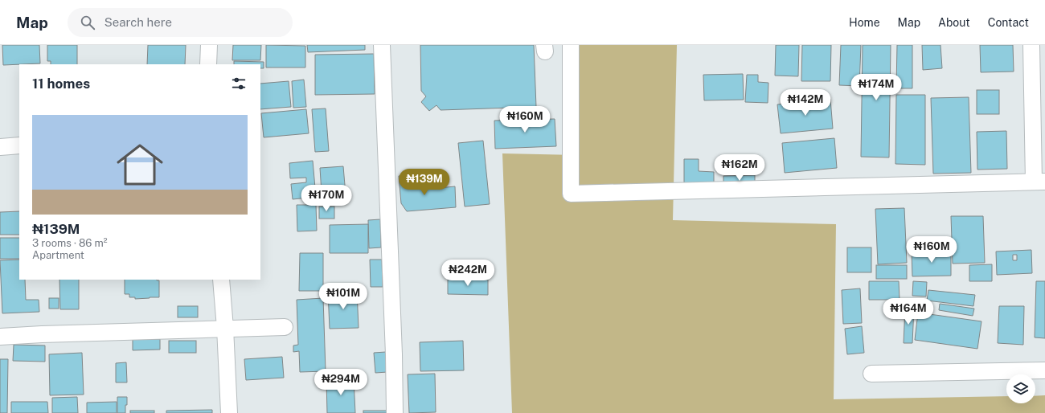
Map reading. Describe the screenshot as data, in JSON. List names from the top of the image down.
{
  "page": {
    "header": "Map",
    "search": "Search here",
    "nav": [
      "Home",
      "Map",
      "About",
      "Contact"
    ],
    "heading": "11 homes",
    "price": [
      "₦174M",
      "₦142M",
      "₦160M",
      "₦162M",
      "₦139M",
      "₦170M",
      "₦160M",
      "₦242M",
      "₦101M",
      "₦164M",
      "₦294M"
    ],
    "list": [
      {
        "name": "₦139M",
        "note": "3 rooms · 86 m² · Apartment"
      }
    ]
  }
}
